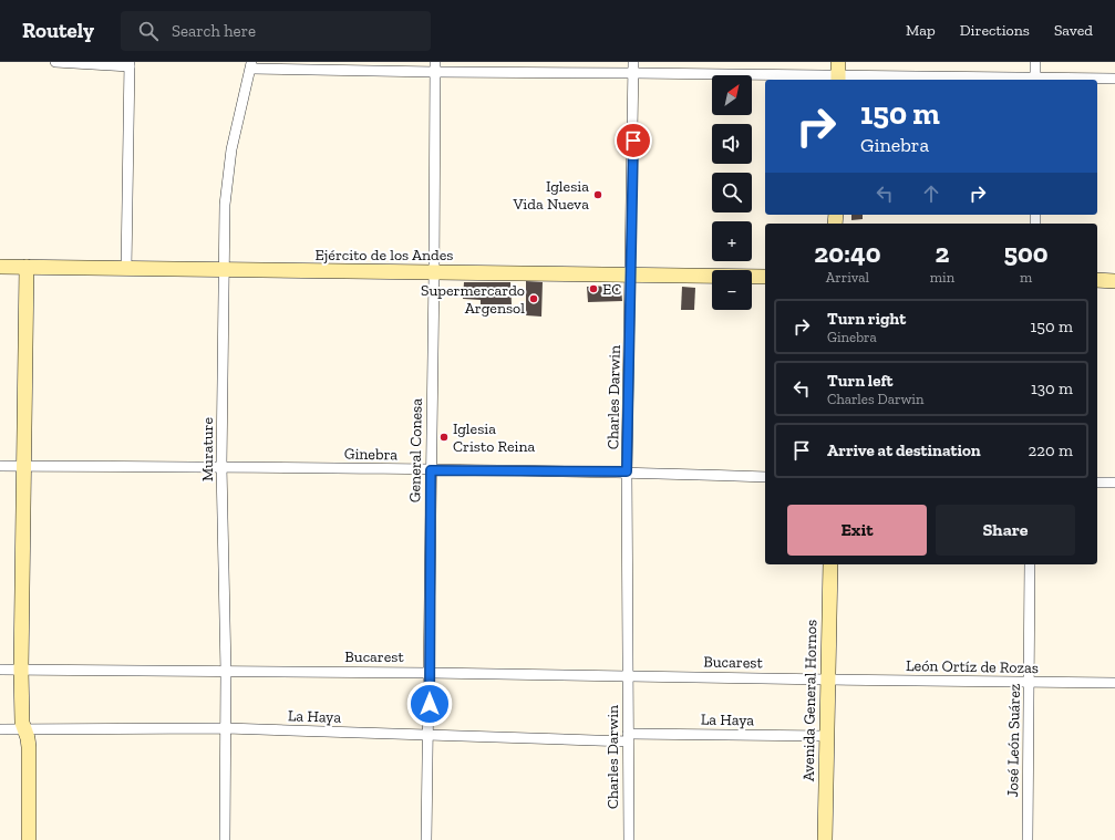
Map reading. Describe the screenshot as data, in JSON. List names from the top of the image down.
{
  "streets": {
    "main road": ["Ejército de los Andes", "Avenida General Hornos"],
    "street": [
      "Charles Darwin",
      "Murature",
      "General Conesa",
      "Ginebra",
      "Bucarest",
      "León Ortíz de Rozas",
      "La Haya",
      "José León Suárez"
    ]
  },
  "crossings": [
    ["Ejército de los Andes", "Charles Darwin"],
    ["Ejército de los Andes", "Murature"],
    ["Ejército de los Andes", "General Conesa"],
    ["Charles Darwin", "Ginebra"],
    ["Charles Darwin", "Bucarest"],
    ["Charles Darwin", "La Haya"],
    ["Murature", "Ginebra"],
    ["Murature", "Bucarest"],
    ["Murature", "La Haya"],
    ["General Conesa", "Ginebra"],
    ["General Conesa", "Bucarest"],
    ["General Conesa", "La Haya"],
    ["Bucarest", "León Ortíz de Rozas"],
    ["Bucarest", "Avenida General Hornos"],
    ["León Ortíz de Rozas", "Avenida General Hornos"],
    ["León Ortíz de Rozas", "José León Suárez"],
    ["Avenida General Hornos", "La Haya"]
  ],
  "places": [
    "Iglesia Vida Nueva",
    "EC",
    "Supermercardo Argensol",
    "Iglesia Cristo Reina"
  ],
  "north": "top right",
  "page": {
    "header": "Routely",
    "search": "Search here",
    "nav": ["Map", "Directions", "Saved"],
    "map_buttons": ["+", "−"],
    "turn": ["150 m", "Ginebra"],
    "eta": [
      "20:40",
      "Arrival",
      "2",
      "min",
      "500",
      "m"
    ],
    "list": [
      {
        "name": "Turn right",
        "note": "Ginebra",
        "value": "150 m"
      },
      {
        "name": "Turn left",
        "note": "Charles Darwin",
        "value": "130 m"
      },
      {
        "name": "Arrive at destination",
        "value": "220 m"
      }
    ],
    "buttons": ["Exit", "Share"]
  }
}
